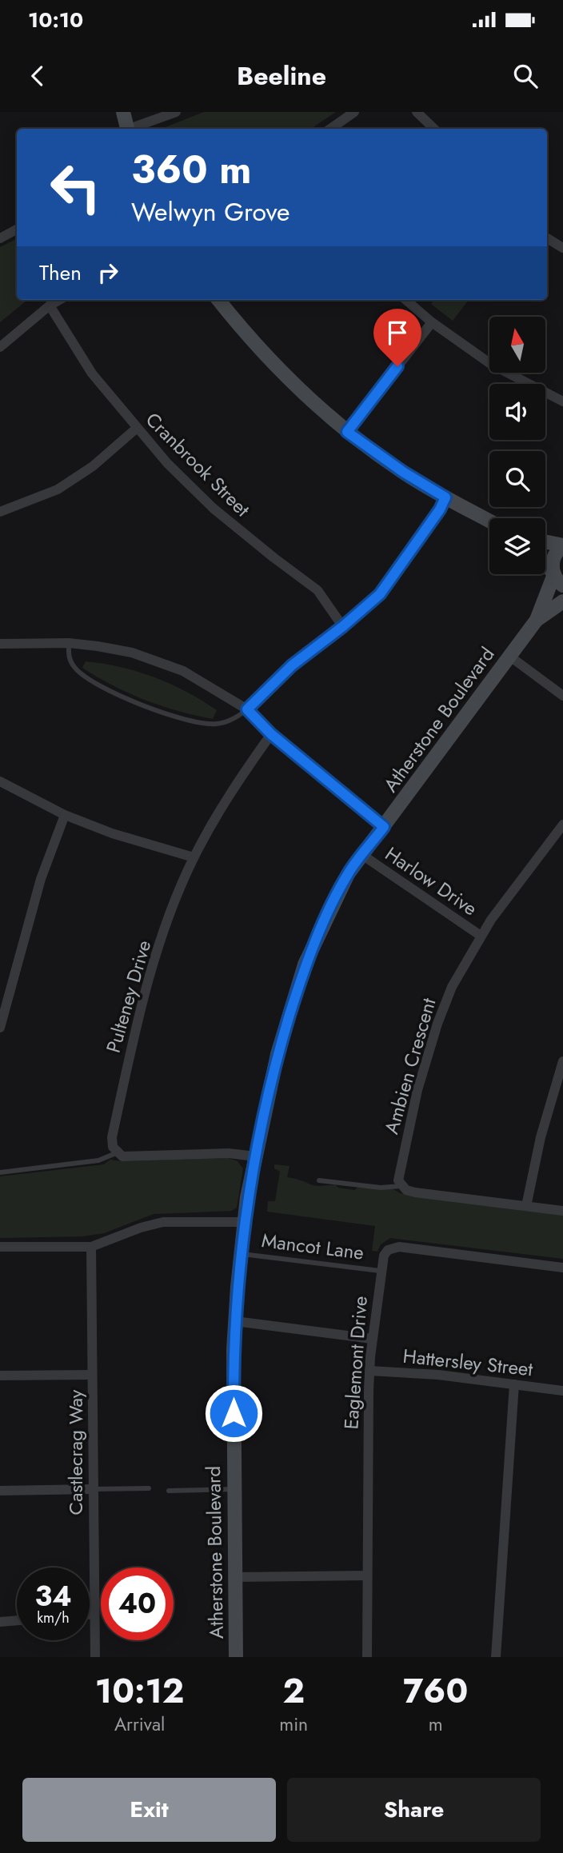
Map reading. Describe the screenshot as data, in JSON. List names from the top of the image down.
{
  "streets": {
    "street": [
      "Cranbrook Street",
      "Atherstone Boulevard",
      "Harlow Drive",
      "Pulteney Drive",
      "Ambien Crescent",
      "Eaglemont Drive",
      "Hattersley Street",
      "Castlecrag Way"
    ],
    "lane": ["Mancot Lane"]
  },
  "crossings": [
    ["Atherstone Boulevard", "Harlow Drive"],
    ["Atherstone Boulevard", "Mancot Lane"],
    ["Harlow Drive", "Ambien Crescent"],
    ["Mancot Lane", "Eaglemont Drive"],
    ["Eaglemont Drive", "Hattersley Street"]
  ],
  "north": "top",
  "page": {
    "status": "10:10",
    "header": "Beeline",
    "turn": ["360 m", "Welwyn Grove"],
    "then": "Then",
    "speed": "34 km/h",
    "limit": "40",
    "eta": [
      "10:12",
      "Arrival",
      "2",
      "min",
      "760",
      "m"
    ],
    "buttons": ["Exit", "Share"]
  }
}
